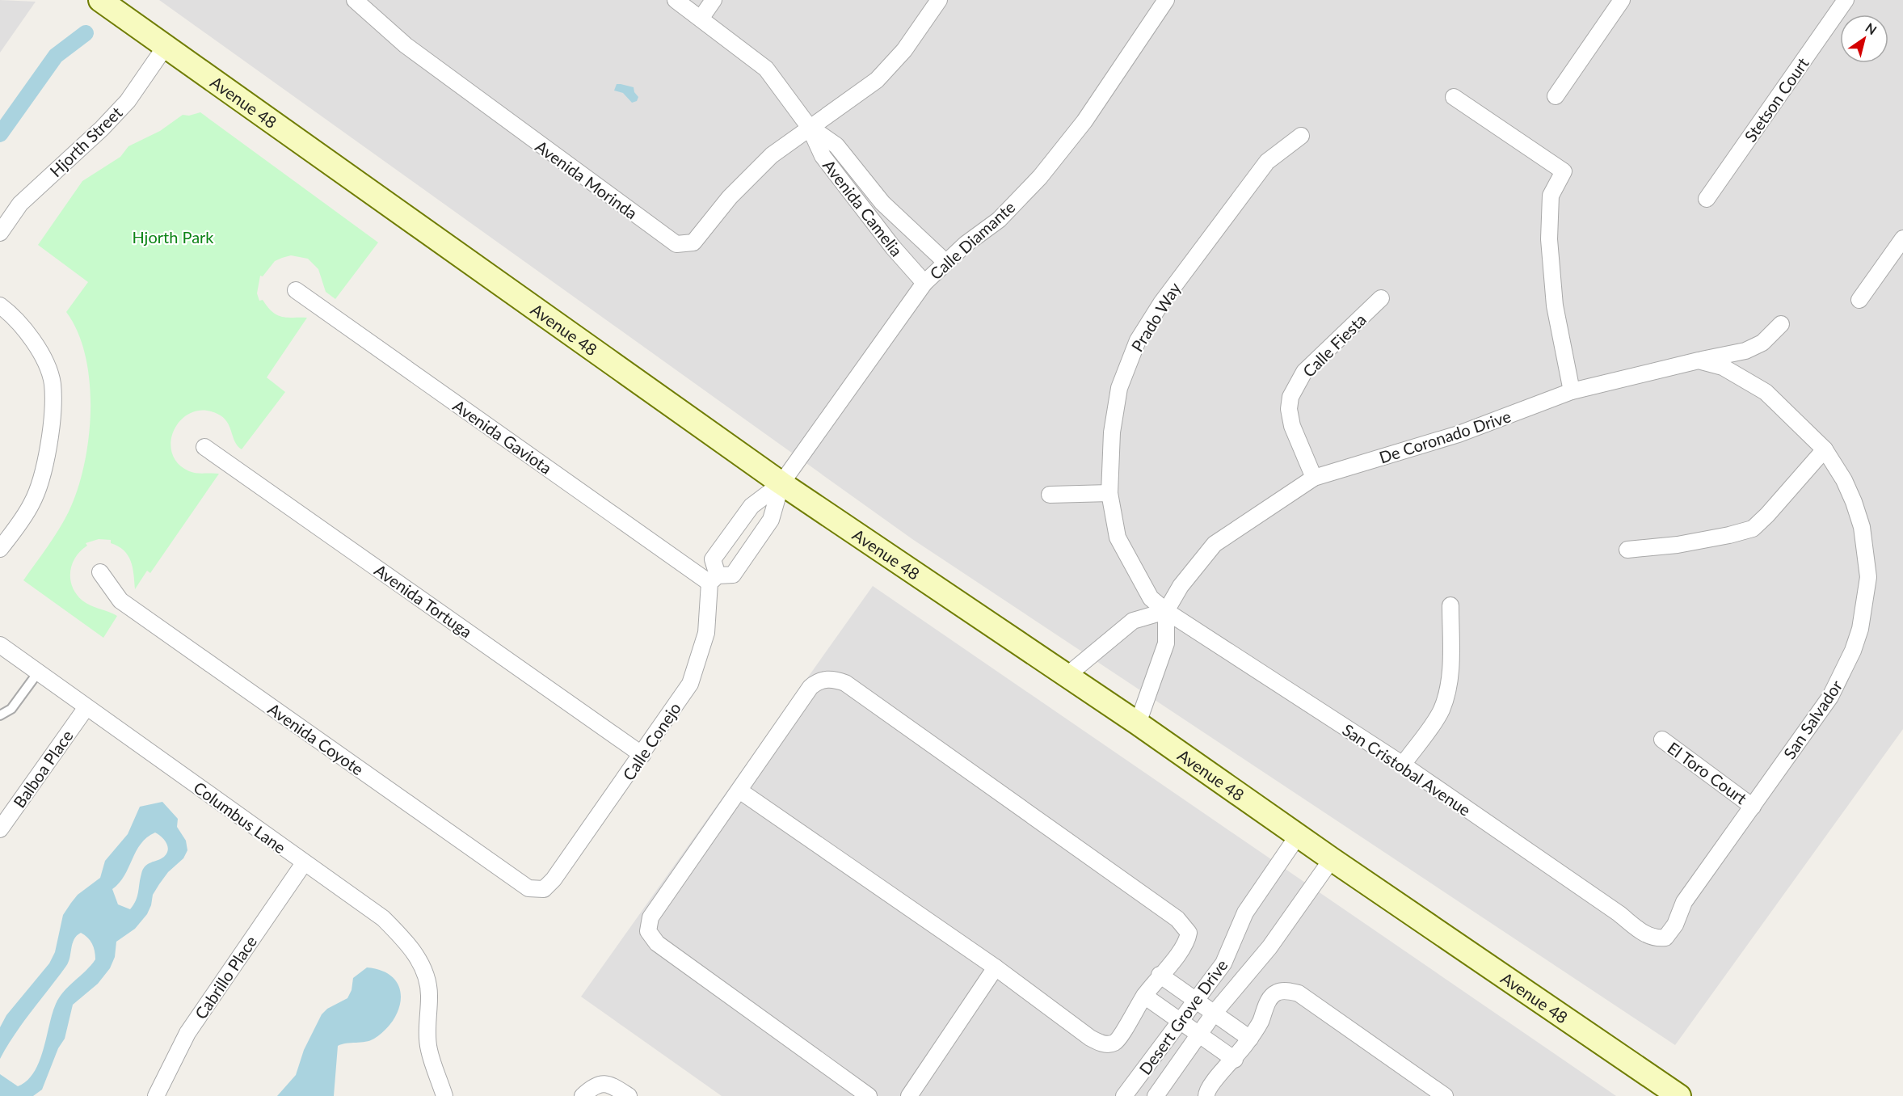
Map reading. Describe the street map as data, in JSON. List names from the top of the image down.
{
  "streets": {
    "main road": ["Avenue 48"],
    "street": [
      "Stetson Court",
      "Hjorth Street",
      "Avenida Morinda",
      "Avenida Camelia",
      "Calle Diamante",
      "Prado Way",
      "Calle Fiesta",
      "Avenida Gaviota",
      "De Coronado Drive",
      "Avenida Tortuga",
      "San Salvador",
      "Avenida Coyote",
      "Calle Conejo",
      "Balboa Place",
      "San Cristobal Avenue",
      "El Toro Court",
      "Columbus Lane",
      "Cabrillo Place",
      "Desert Grove Drive"
    ]
  },
  "crossings": [
    ["Avenue 48", "Hjorth Street"],
    ["Avenue 48", "Calle Diamante"],
    ["Avenue 48", "Calle Conejo"],
    ["Avenue 48", "Desert Grove Drive"],
    ["Avenida Morinda", "Avenida Camelia"],
    ["Avenida Camelia", "Calle Diamante"],
    ["Calle Diamante", "Calle Conejo"],
    ["Prado Way", "De Coronado Drive"],
    ["Prado Way", "San Cristobal Avenue"],
    ["Calle Fiesta", "De Coronado Drive"],
    ["Avenida Gaviota", "Calle Conejo"],
    ["De Coronado Drive", "San Salvador"],
    ["De Coronado Drive", "San Cristobal Avenue"],
    ["Avenida Tortuga", "Calle Conejo"],
    ["San Salvador", "San Cristobal Avenue"],
    ["San Salvador", "El Toro Court"],
    ["Avenida Coyote", "Calle Conejo"],
    ["Balboa Place", "Columbus Lane"],
    ["Columbus Lane", "Cabrillo Place"]
  ],
  "parks": ["Hjorth Park"],
  "north": "top right"
}
